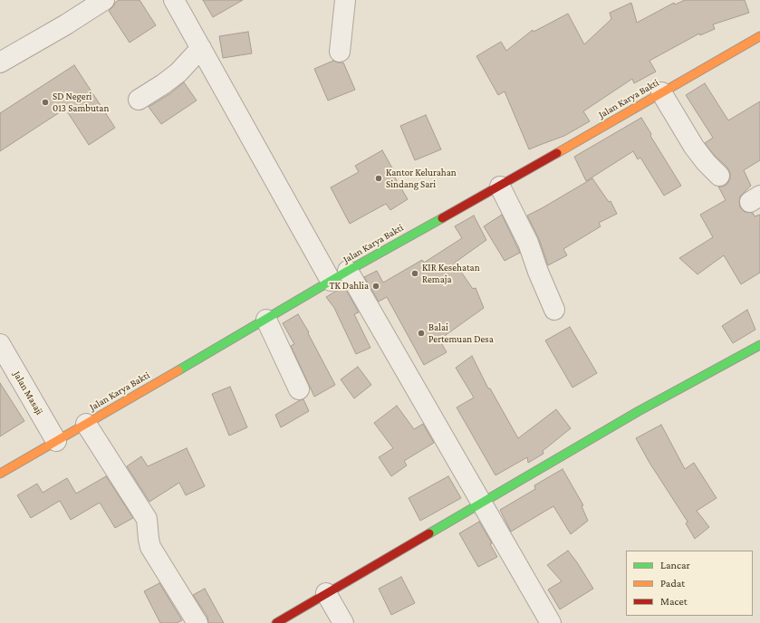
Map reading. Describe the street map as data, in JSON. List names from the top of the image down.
{
  "streets": {
    "street": ["Jalan Karya Bakti", "Jalan Masaji"]
  },
  "crossings": [
    ["Jalan Karya Bakti", "Jalan Masaji"]
  ],
  "places": [
    "SD Negeri 013 Sambutan",
    "Kantor Kelurahan Sindang Sari",
    "KIR Kesehatan Remaja",
    "TK Dahlia",
    "Balai Pertemuan Desa"
  ],
  "legend": ["Lancar", "Padat", "Macet"]
}
